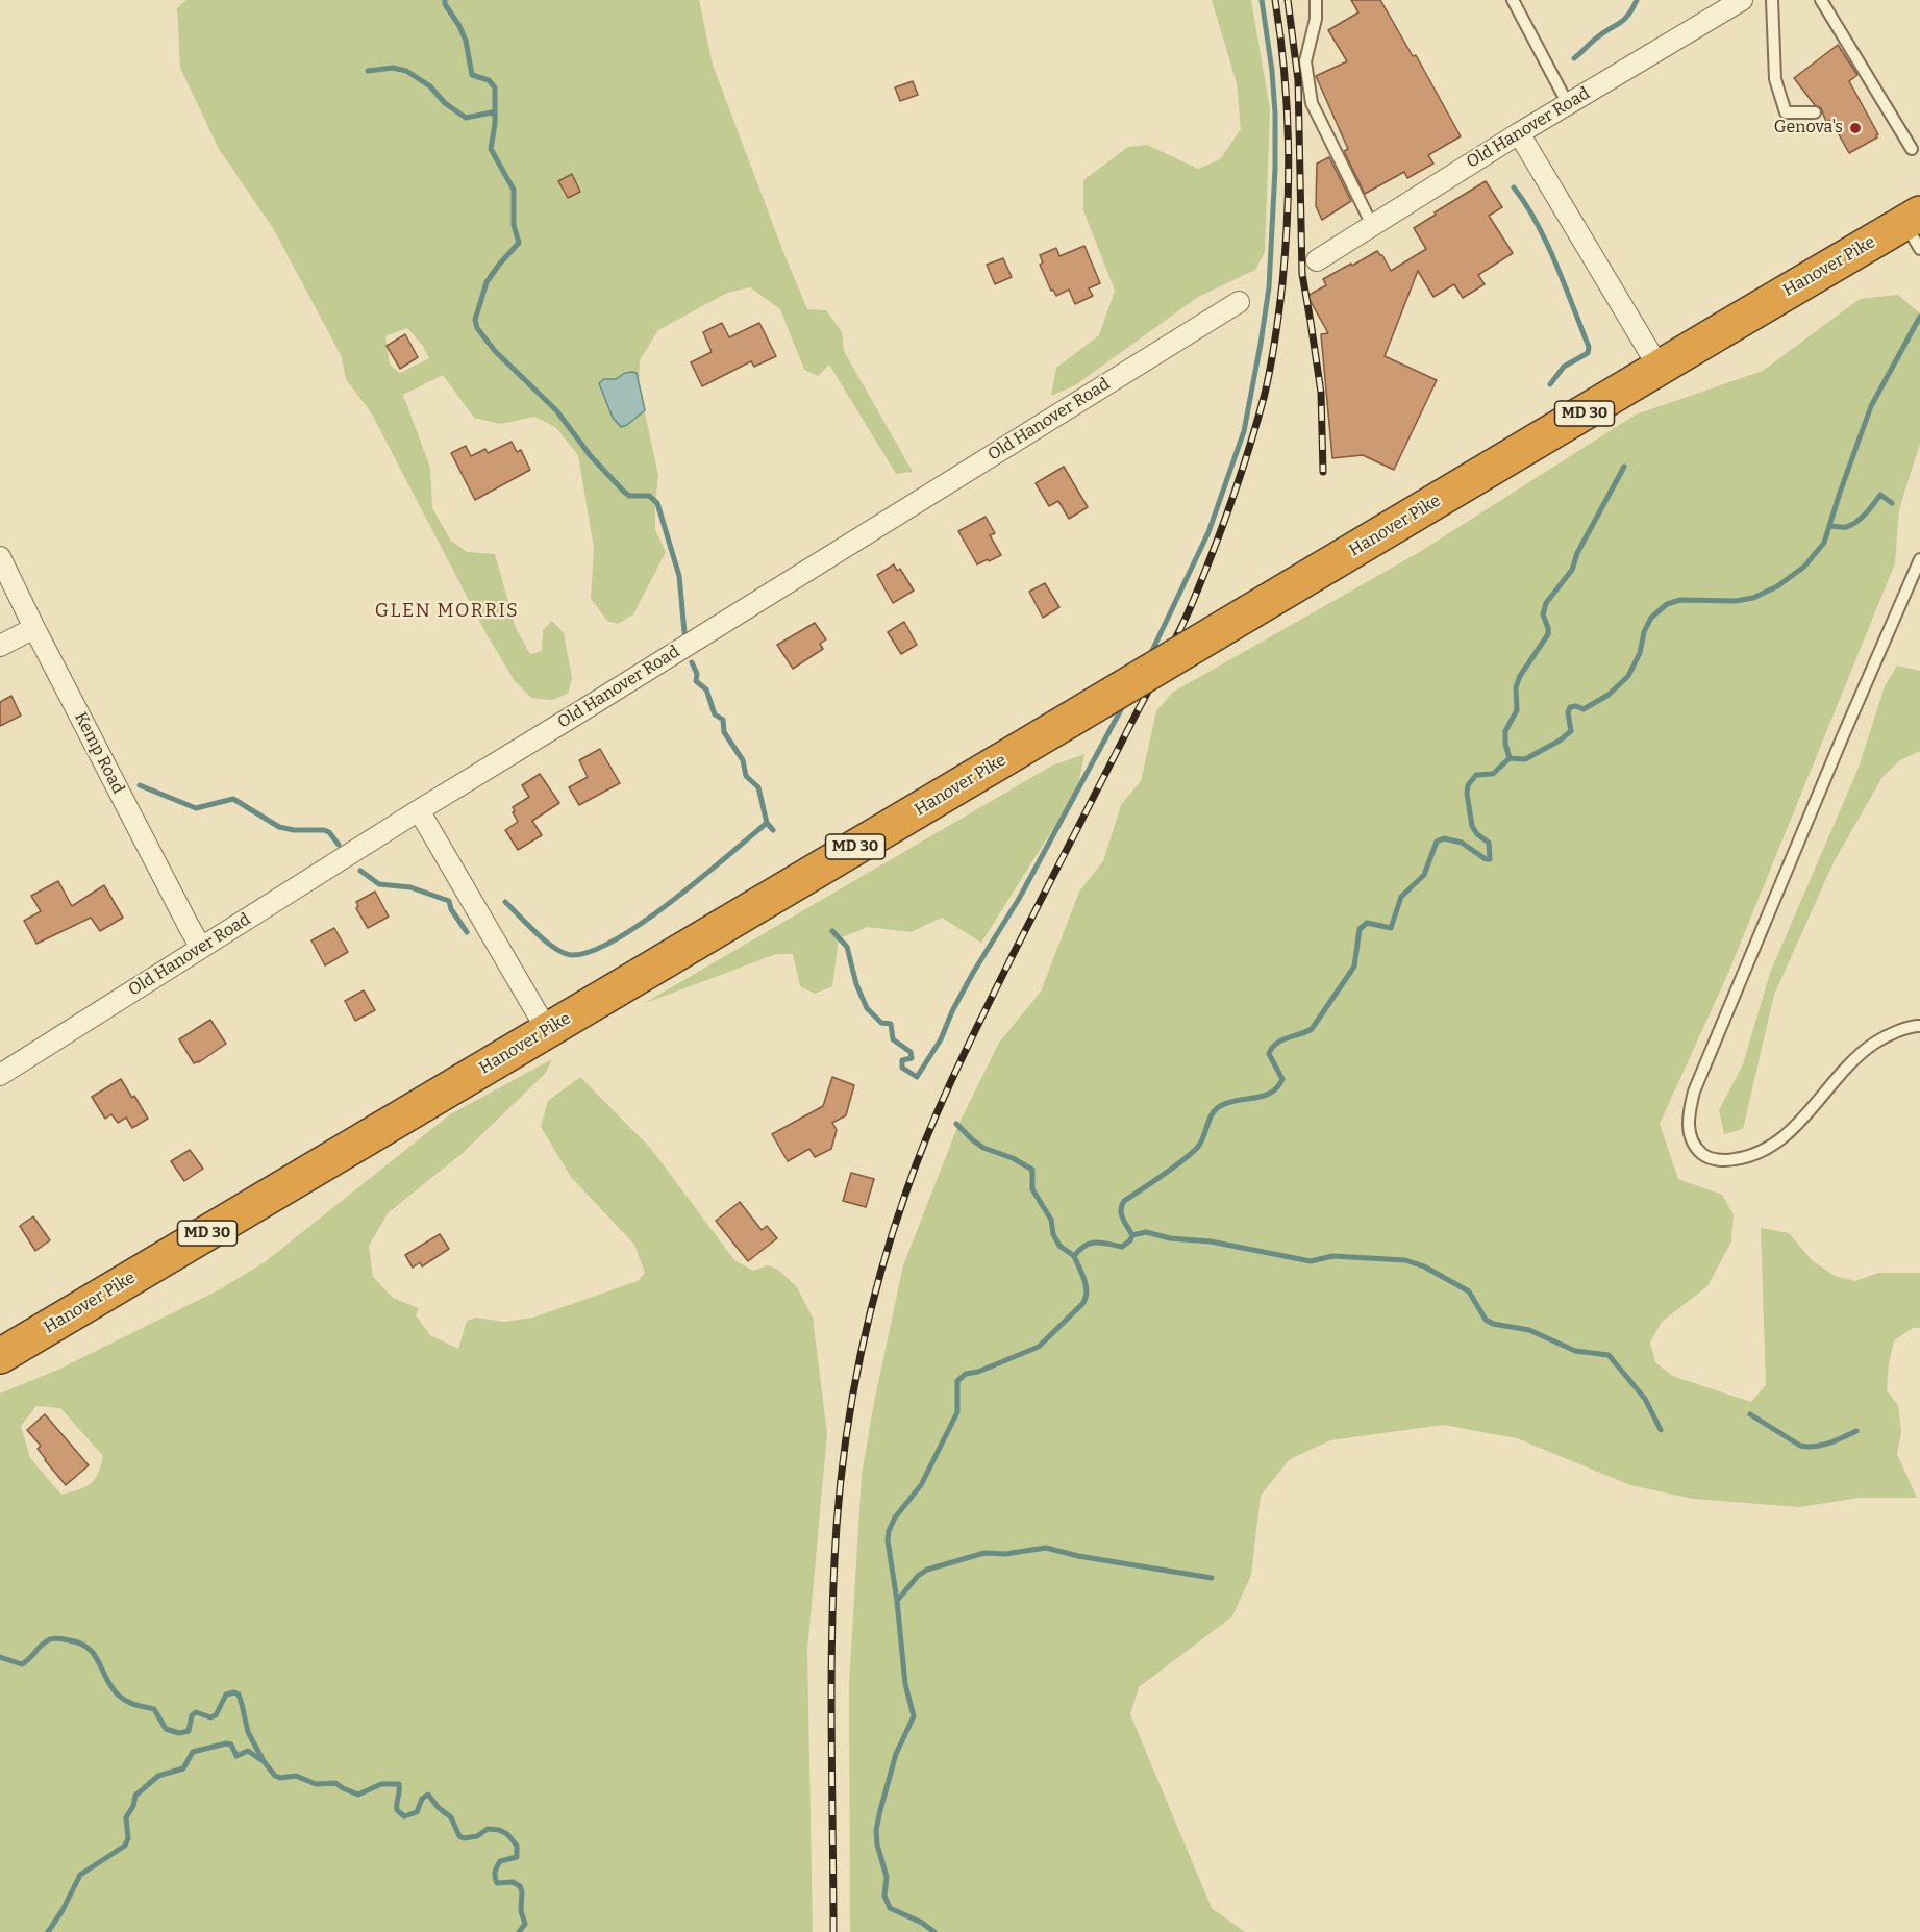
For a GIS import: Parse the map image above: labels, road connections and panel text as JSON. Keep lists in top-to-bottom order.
{
  "streets": {
    "highway": ["Hanover Pike", "MD 30"],
    "street": ["Old Hanover Road", "Kemp Road"]
  },
  "crossings": [
    ["Old Hanover Road", "Kemp Road"]
  ],
  "districts": ["GLEN MORRIS"],
  "places": ["Genova's"]
}
